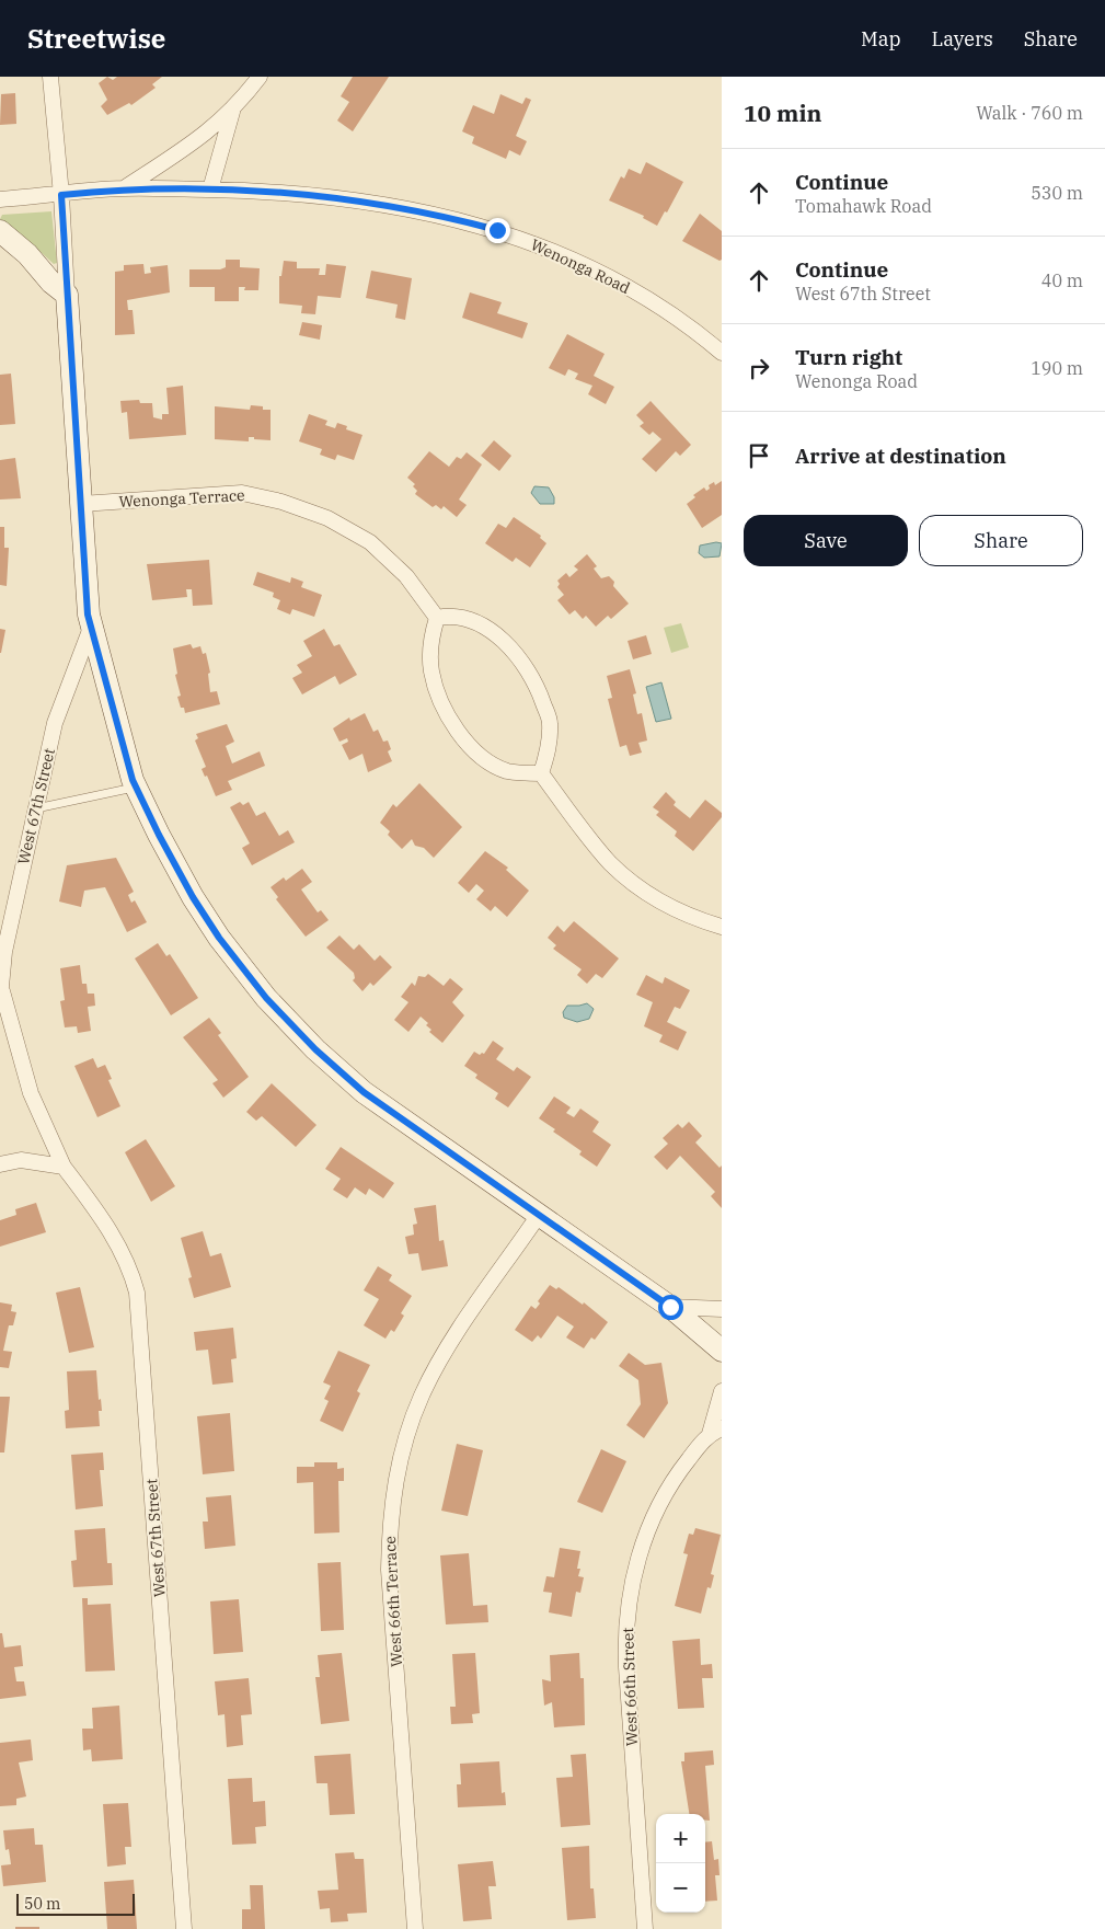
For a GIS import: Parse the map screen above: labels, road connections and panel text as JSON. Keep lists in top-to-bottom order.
{
  "streets": {
    "street": [
      "Wenonga Road",
      "Wenonga Terrace",
      "West 67th Street",
      "West 66th Terrace",
      "West 66th Street"
    ]
  },
  "scale_bar": "50 m",
  "page": {
    "header": "Streetwise",
    "nav": ["Map", "Layers", "Share"],
    "heading": ["10 min", "Walk · 760 m"],
    "list": [
      ["Continue", "Tomahawk Road", "530 m"],
      ["Continue", "West 67th Street", "40 m"],
      ["Turn right", "Wenonga Road", "190 m"],
      "Arrive at destination"
    ],
    "buttons": ["Save", "Share"],
    "map_buttons": ["+", "−"],
    "scale": "50 m"
  }
}
